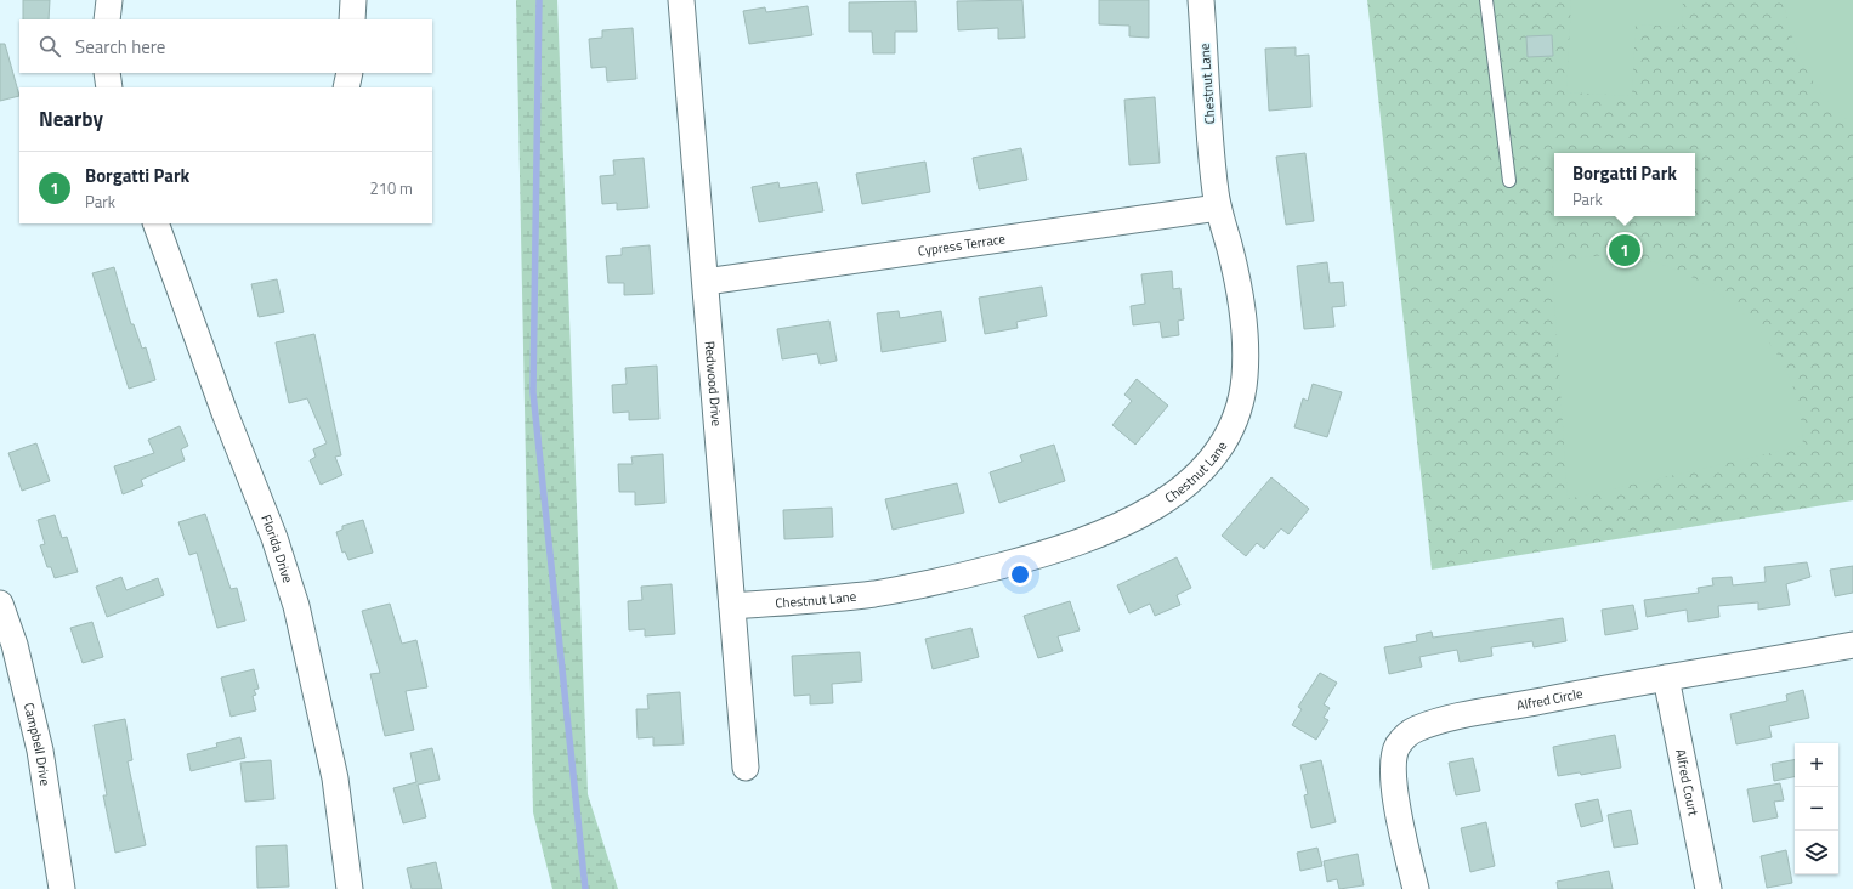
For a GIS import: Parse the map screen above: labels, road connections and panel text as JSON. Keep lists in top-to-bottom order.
{
  "streets": {
    "street": [
      "Chestnut Lane",
      "Cypress Terrace",
      "Redwood Drive",
      "Florida Drive",
      "Alfred Circle",
      "Campbell Drive",
      "Alfred Court"
    ]
  },
  "crossings": [
    ["Chestnut Lane", "Cypress Terrace"],
    ["Chestnut Lane", "Redwood Drive"],
    ["Cypress Terrace", "Redwood Drive"],
    ["Alfred Circle", "Alfred Court"]
  ],
  "page": {
    "search": "Search here",
    "heading": "Nearby",
    "list": [
      {
        "mark": "1",
        "name": "Borgatti Park",
        "note": "Park",
        "value": "210 m"
      }
    ],
    "popup": ["Borgatti Park", "Park"],
    "pins": "1",
    "map_buttons": ["+", "−"]
  }
}
